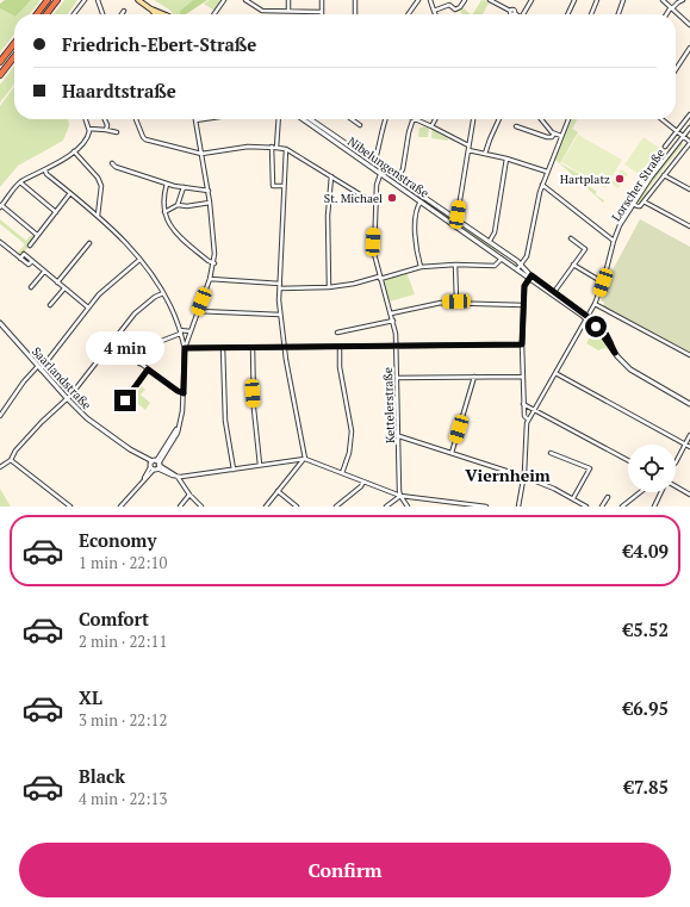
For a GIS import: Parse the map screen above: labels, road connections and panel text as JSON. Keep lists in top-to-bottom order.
{
  "streets": {
    "street": [
      "Nibelungenstraße",
      "Lorscher Straße",
      "Saarlandstraße",
      "Kettelerstraße"
    ]
  },
  "crossings": [
    ["Nibelungenstraße", "Lorscher Straße"],
    ["Nibelungenstraße", "Kettelerstraße"]
  ],
  "districts": ["Viernheim"],
  "places": ["Hartplatz", "St. Michael"],
  "page": {
    "banner": ["Friedrich-Ebert-Straße", "Haardtstraße"],
    "bubble": "4 min",
    "list": [
      {
        "name": "Economy",
        "note": "1 min · 22:10",
        "value": "€4.09"
      },
      {
        "name": "Comfort",
        "note": "2 min · 22:11",
        "value": "€5.52"
      },
      {
        "name": "XL",
        "note": "3 min · 22:12",
        "value": "€6.95"
      },
      {
        "name": "Black",
        "note": "4 min · 22:13",
        "value": "€7.85"
      }
    ],
    "buttons": "Confirm"
  }
}
